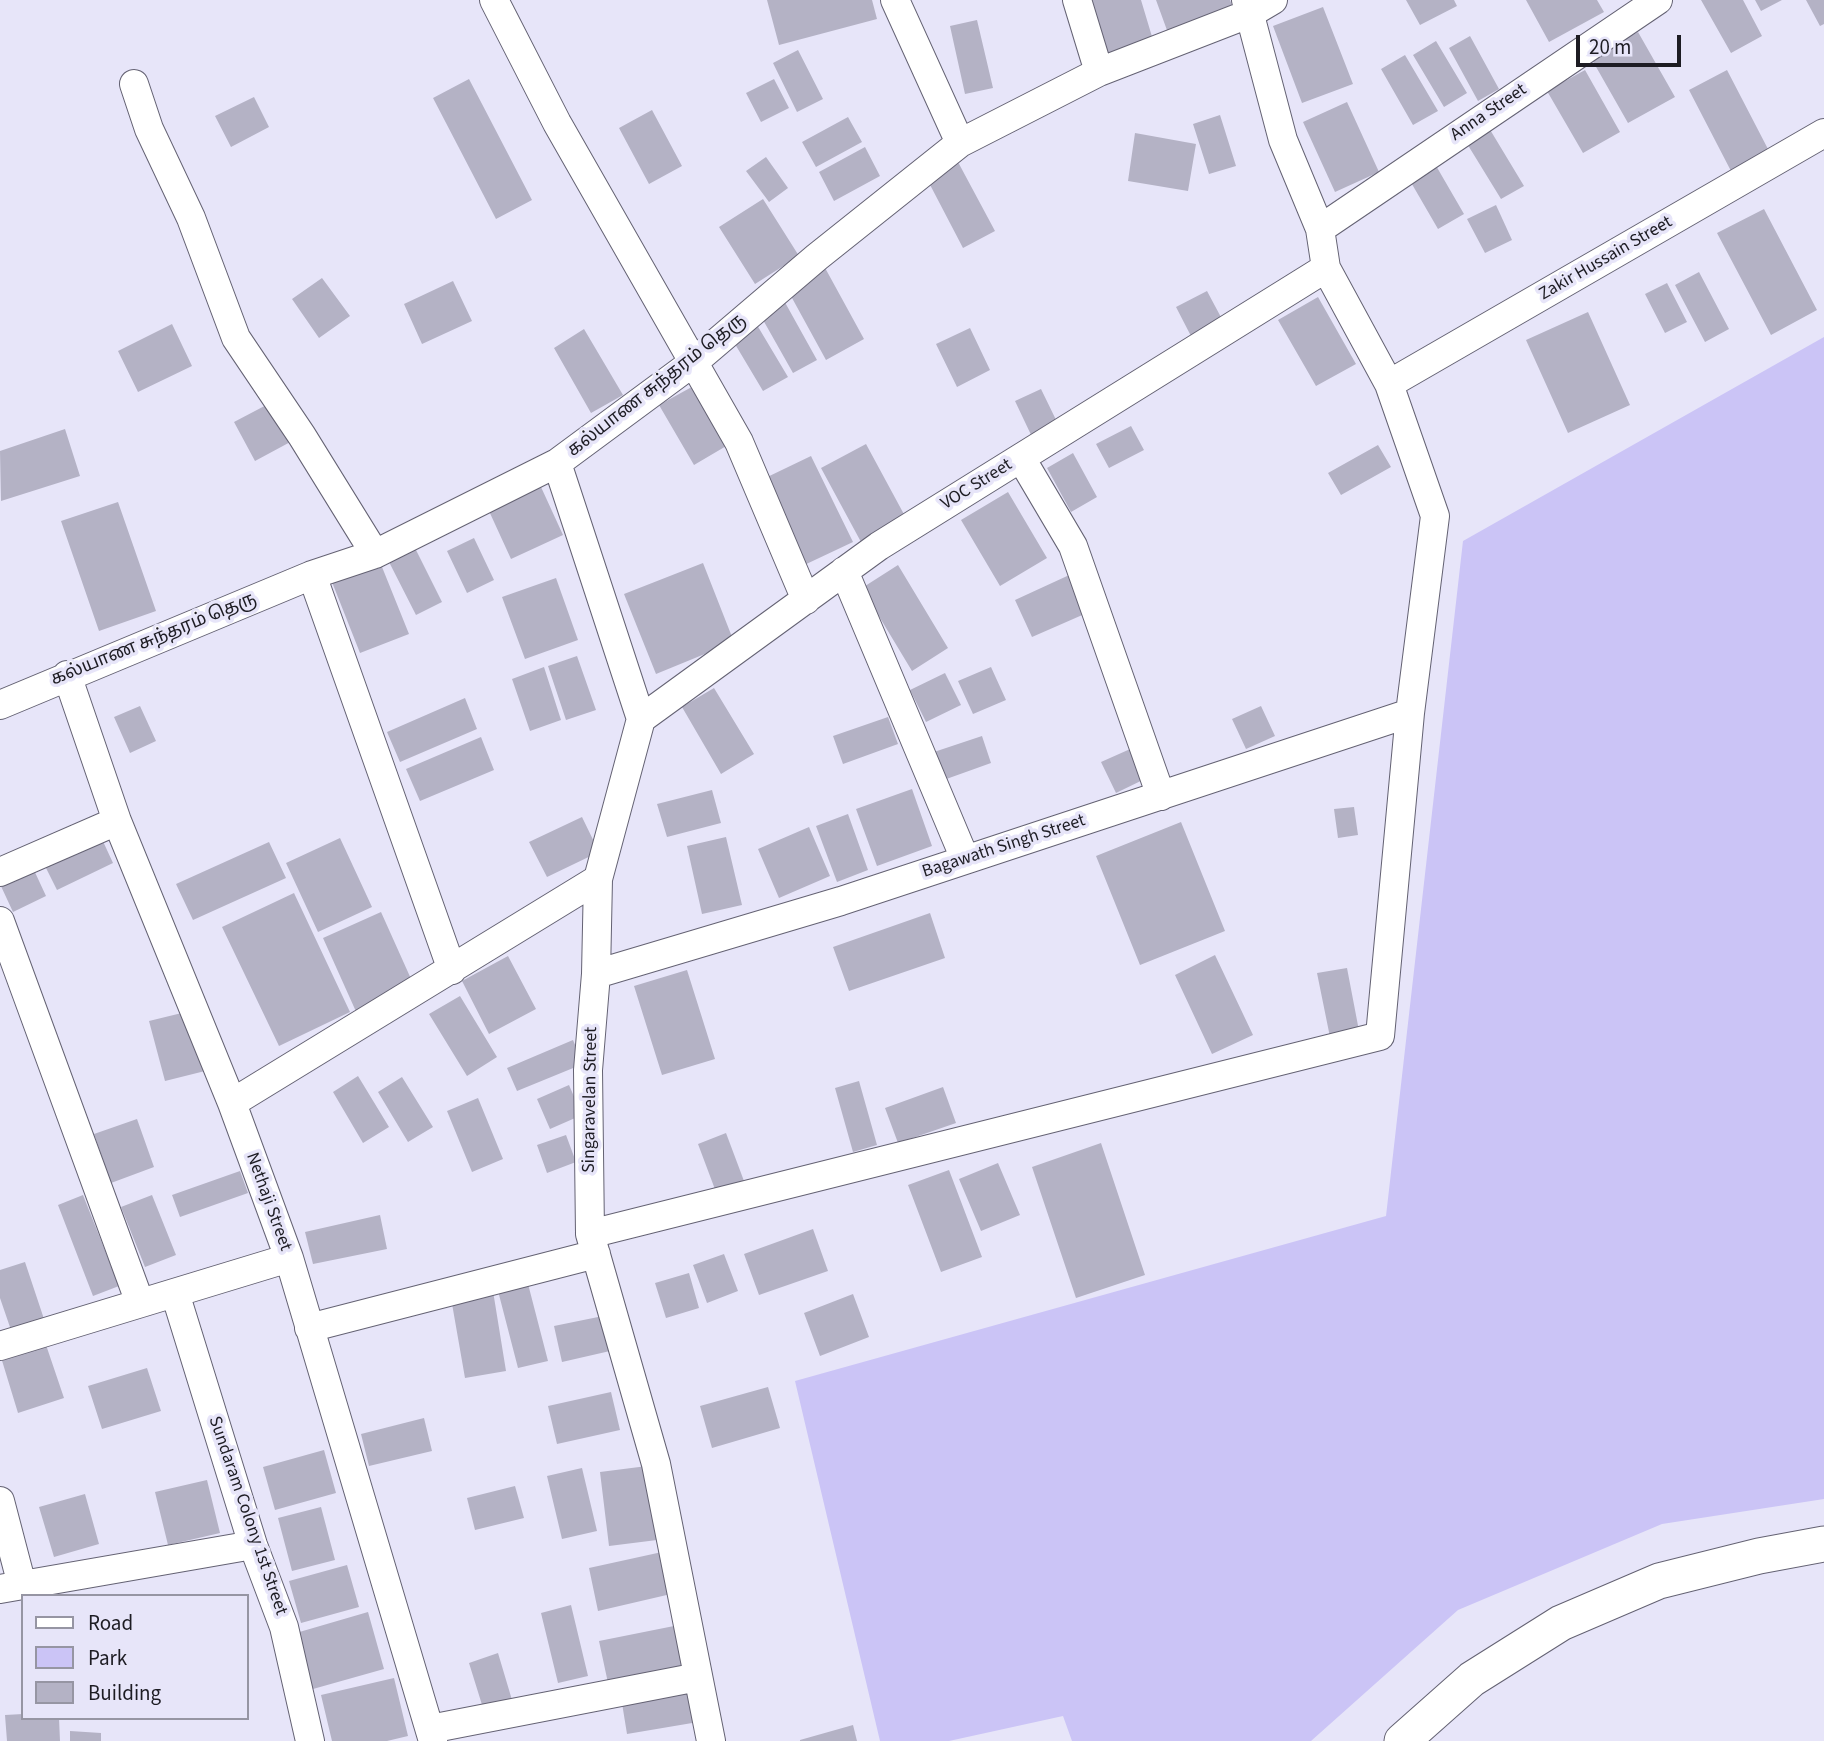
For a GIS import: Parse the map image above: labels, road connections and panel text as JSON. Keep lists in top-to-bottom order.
{
  "streets": {
    "street": [
      "Anna Street",
      "Zakir Hussain Street",
      "கல்யாண சுந்தரம் தெரு",
      "VOC Street",
      "Bagawath Singh Street",
      "Singaravelan Street",
      "Nethaji Street",
      "Sundaram Colony 1st Street"
    ]
  },
  "crossings": [
    ["கல்யாண சுந்தரம் தெரு", "Nethaji Street"],
    ["VOC Street", "Singaravelan Street"],
    ["Bagawath Singh Street", "Singaravelan Street"]
  ],
  "legend": ["Road", "Park", "Building"],
  "scale_bar": "20 m"
}
